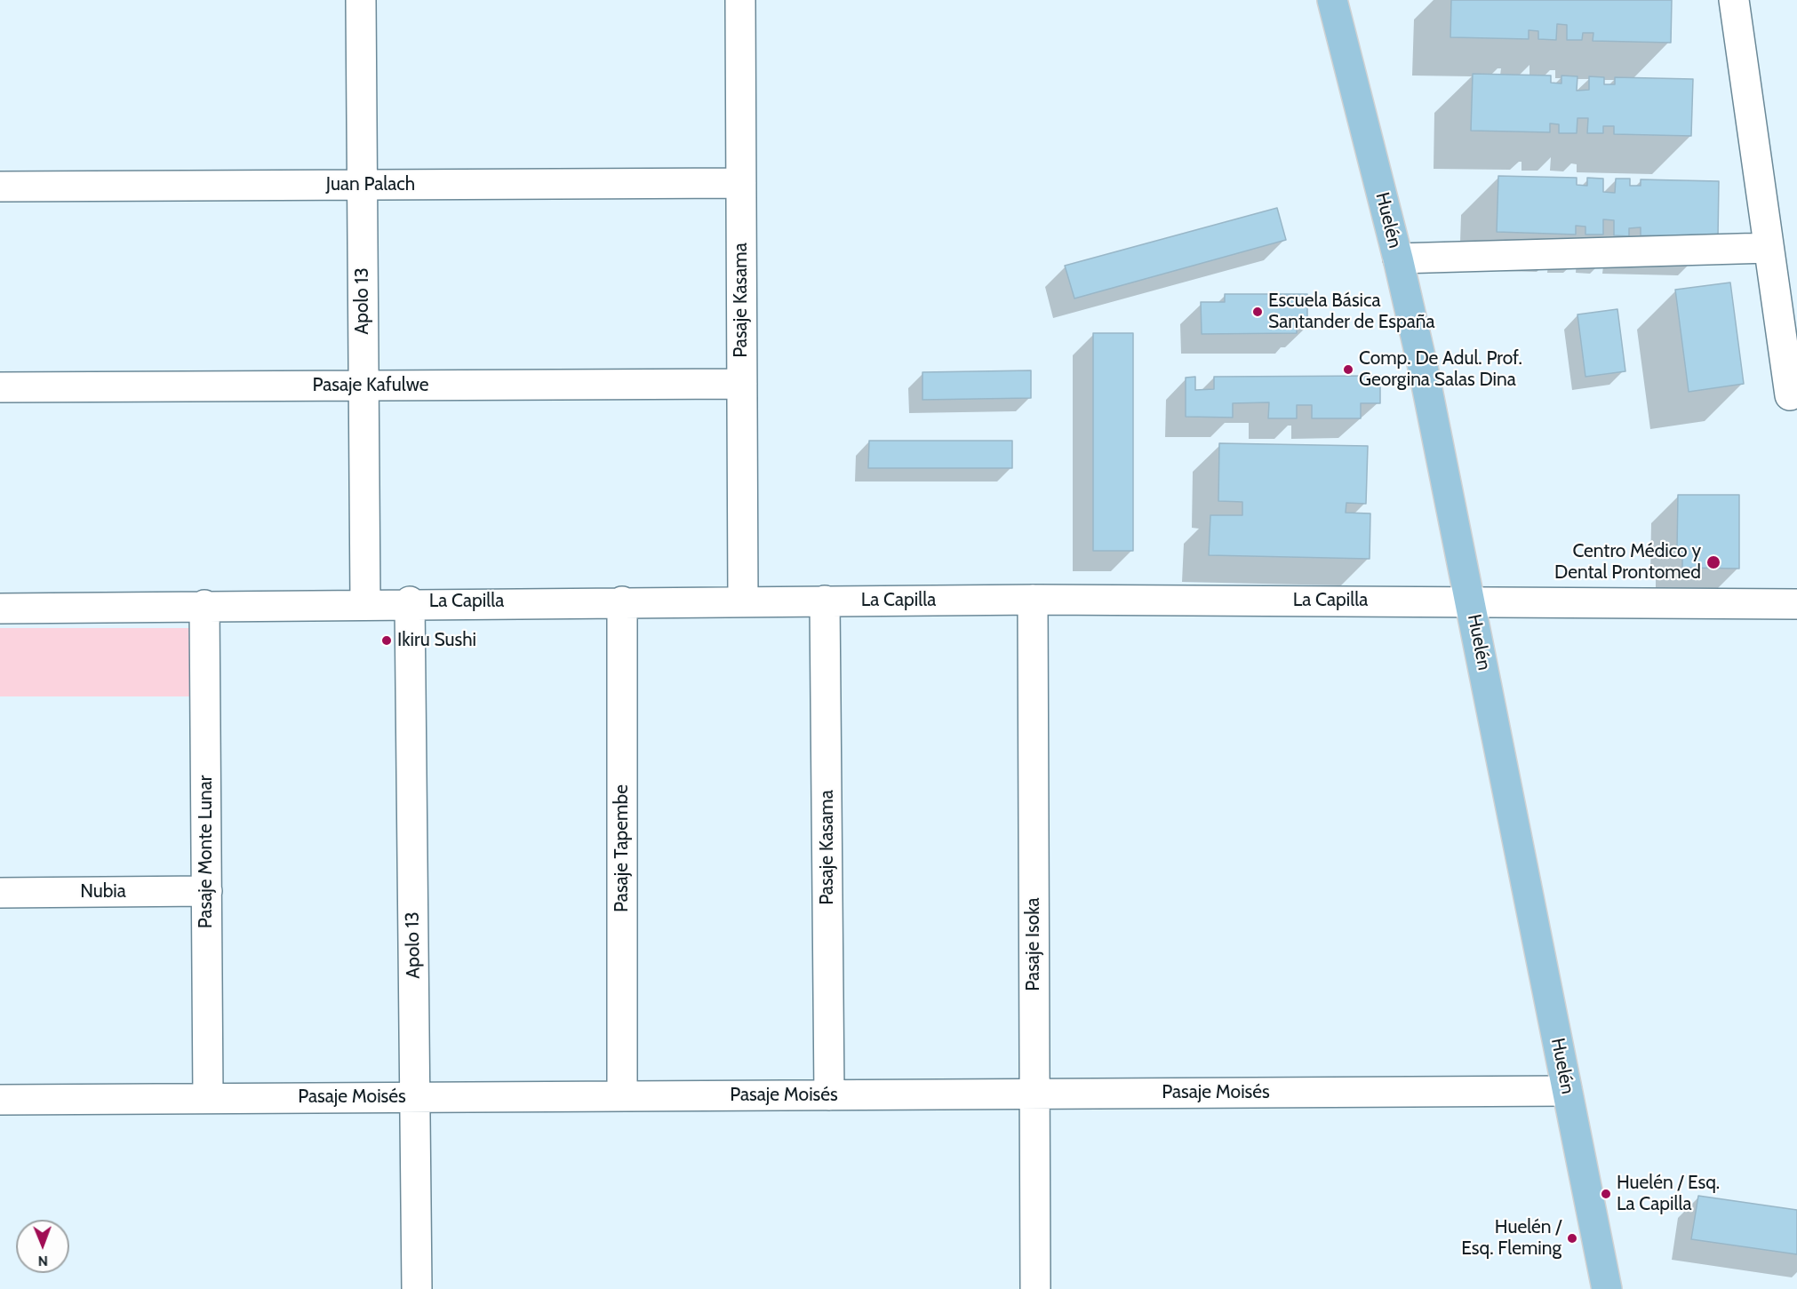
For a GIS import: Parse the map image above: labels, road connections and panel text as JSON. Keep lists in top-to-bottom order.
{
  "streets": {
    "main road": ["Huelén"],
    "street": [
      "Juan Palach",
      "Pasaje Kasama",
      "Apolo 13",
      "Pasaje Kafulwe",
      "La Capilla",
      "Pasaje Tapembe",
      "Pasaje Monte Lunar",
      "Nubia",
      "Pasaje Isoka",
      "Pasaje Moisés"
    ]
  },
  "crossings": [
    ["Juan Palach", "Pasaje Kasama"],
    ["Juan Palach", "Apolo 13"],
    ["Huelén", "La Capilla"],
    ["Huelén", "Pasaje Moisés"],
    ["Pasaje Kasama", "Pasaje Kafulwe"],
    ["Pasaje Kasama", "La Capilla"],
    ["Pasaje Kasama", "Pasaje Moisés"],
    ["Apolo 13", "Pasaje Kafulwe"],
    ["Apolo 13", "La Capilla"],
    ["Apolo 13", "Pasaje Moisés"],
    ["La Capilla", "Pasaje Tapembe"],
    ["La Capilla", "Pasaje Monte Lunar"],
    ["La Capilla", "Pasaje Isoka"],
    ["Pasaje Tapembe", "Pasaje Moisés"],
    ["Pasaje Monte Lunar", "Nubia"],
    ["Pasaje Monte Lunar", "Pasaje Moisés"],
    ["Pasaje Isoka", "Pasaje Moisés"]
  ],
  "places": [
    "Escuela Básica Santander de España",
    "Comp. De Adul. Prof. Georgina Salas Dina",
    "Centro Médico y Dental Prontomed",
    "Ikiru Sushi",
    "Huelén / Esq. La Capilla",
    "Huelén / Esq. Fleming"
  ],
  "north": "bottom"
}
